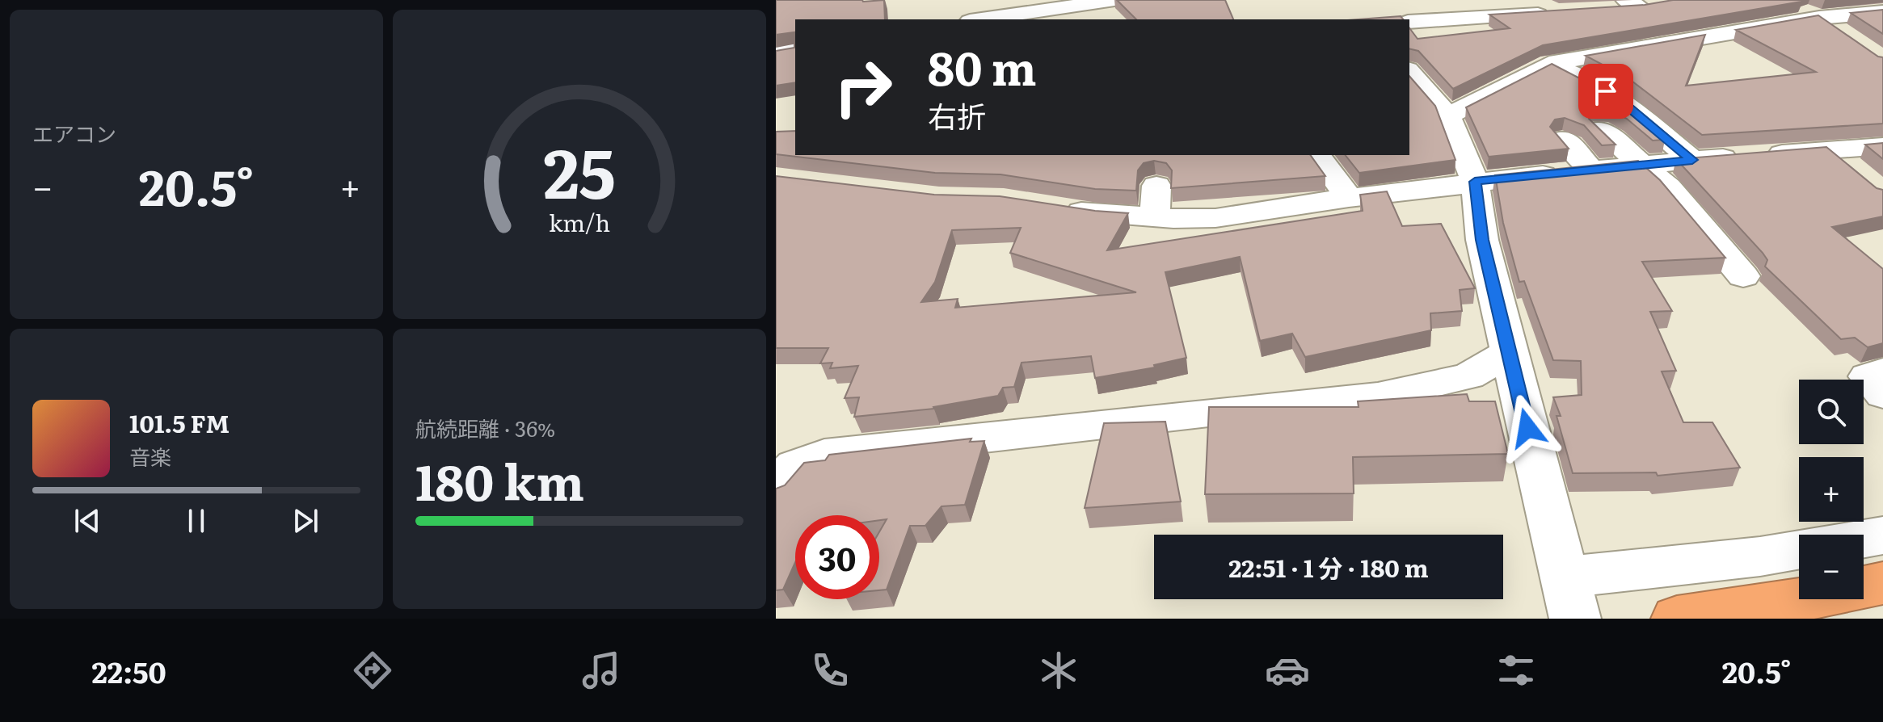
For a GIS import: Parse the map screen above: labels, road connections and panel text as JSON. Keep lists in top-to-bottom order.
{
  "page": {
    "tile": [
      "エアコン",
      ["航続距離 · 36%", "180 km"]
    ],
    "turn": ["80 m", "右折"],
    "heat": ["−", "20.5°", "+"],
    "map_buttons": ["+", "−"],
    "song": ["101.5 FM", "音楽"],
    "limit": "30",
    "trip": "22:51 · 1 分 · 180 m",
    "tabs": ["22:50", "20.5°"],
    "gauge": ["25", "km/h"]
  }
}
